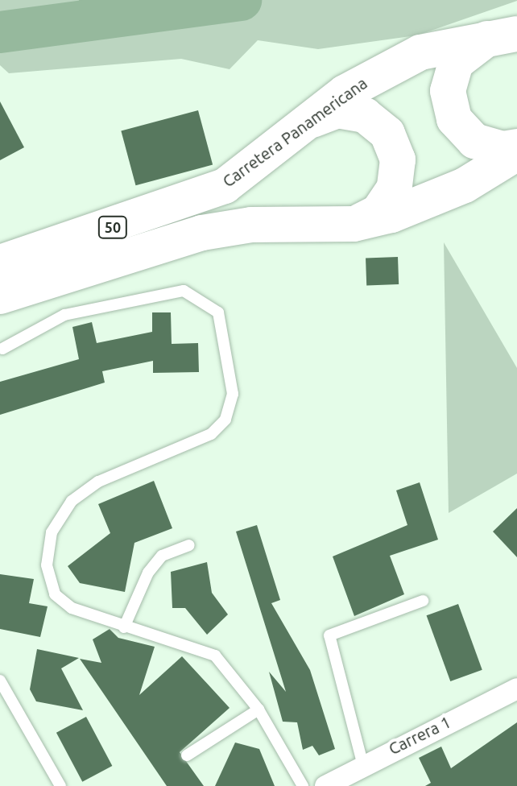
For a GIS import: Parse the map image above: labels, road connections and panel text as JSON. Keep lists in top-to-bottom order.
{
  "streets": {
    "highway": ["Carretera Panamericana", "50"],
    "street": ["Carrera 1"]
  }
}
